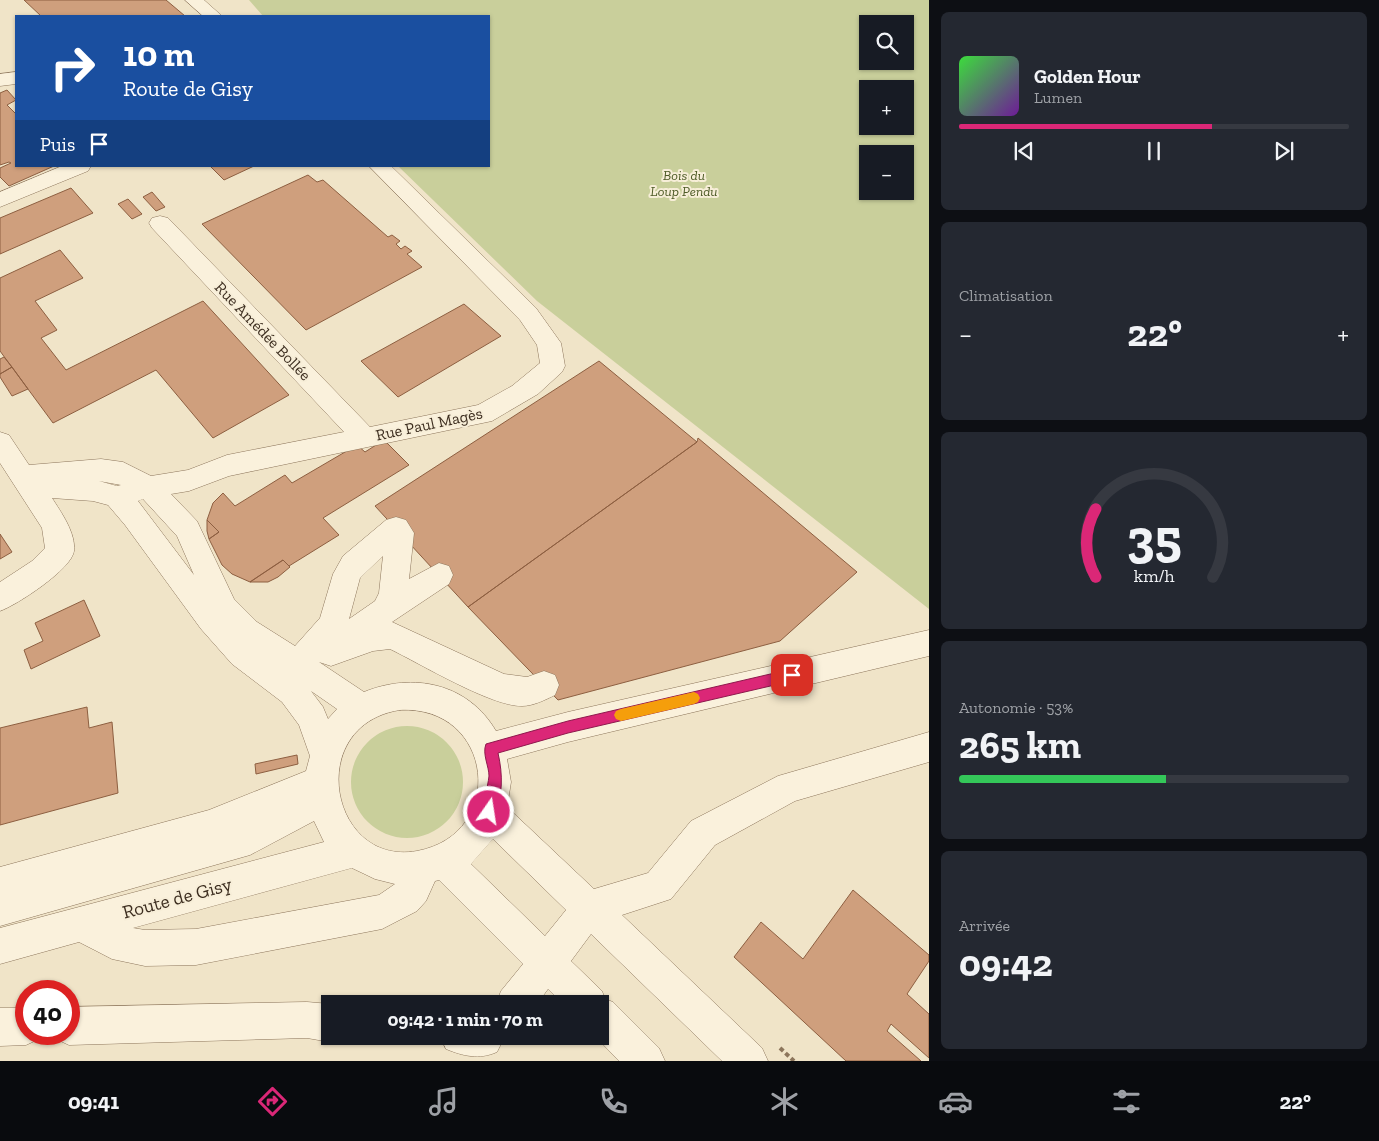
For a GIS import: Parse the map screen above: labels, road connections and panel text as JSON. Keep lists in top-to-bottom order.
{
  "streets": {
    "street": ["Rue Amédée Bollée", "Rue Paul Magès", "Route de Gisy"]
  },
  "crossings": [
    ["Rue Amédée Bollée", "Rue Paul Magès"]
  ],
  "parks": ["Bois du Loup Pendu"],
  "page": {
    "map_buttons": ["+", "−"],
    "turn": ["10 m", "Route de Gisy"],
    "song": ["Golden Hour", "Lumen"],
    "then": "Puis",
    "tile": [
      "Climatisation",
      ["Autonomie · 53%", "265 km"],
      ["Arrivée", "09:42"]
    ],
    "heat": ["−", "22°", "+"],
    "limit": "40",
    "trip": "09:42 · 1 min · 70 m",
    "tabs": ["09:41", "22°"],
    "gauge": ["35", "km/h"]
  }
}
